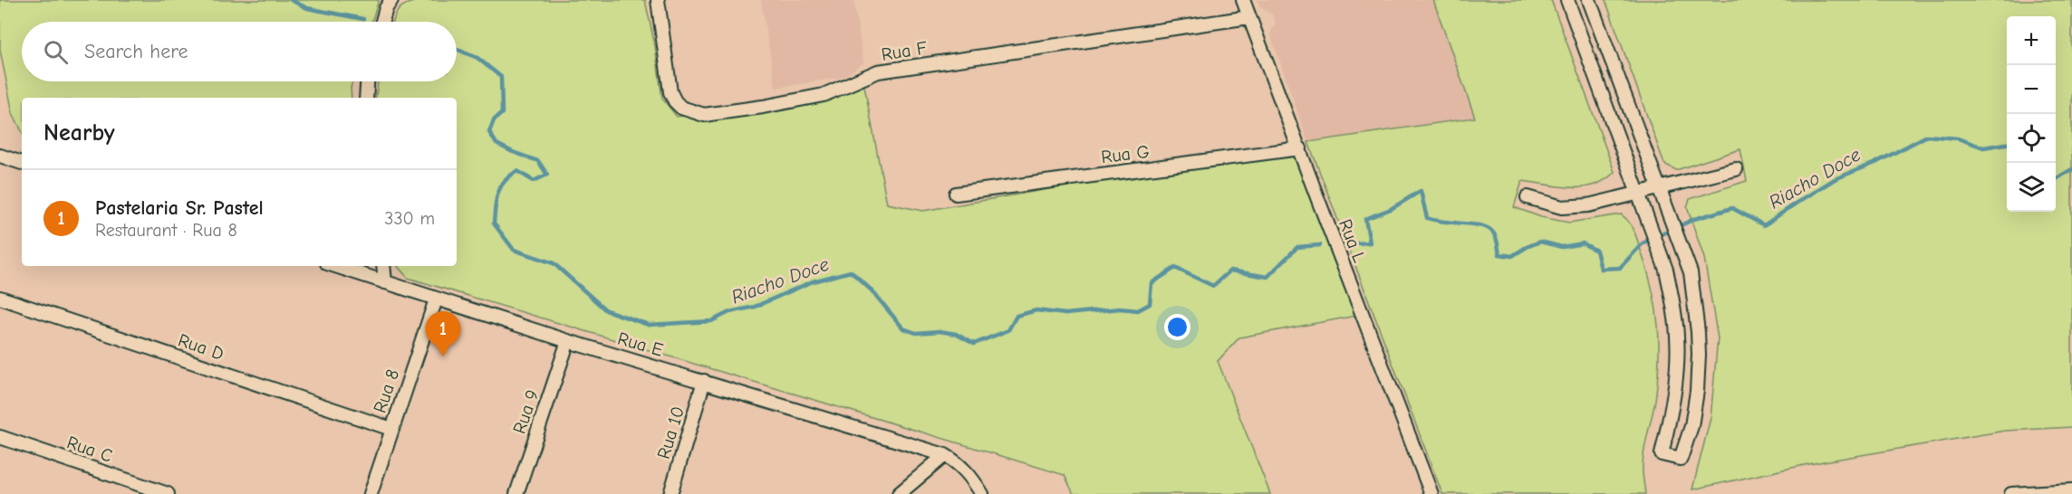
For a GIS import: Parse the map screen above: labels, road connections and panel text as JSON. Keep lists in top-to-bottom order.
{
  "streets": {
    "street": [
      "Rua F",
      "Rua G",
      "Rua L",
      "Rua E",
      "Rua D",
      "Rua 8",
      "Rua 9",
      "Rua 10",
      "Rua C"
    ]
  },
  "crossings": [
    ["Rua F", "Rua L"],
    ["Rua G", "Rua L"],
    ["Rua E", "Rua 8"],
    ["Rua E", "Rua 9"],
    ["Rua E", "Rua 10"],
    ["Rua D", "Rua 8"]
  ],
  "water": ["Riacho Doce"],
  "page": {
    "map_buttons": ["+", "−"],
    "search": "Search here",
    "heading": "Nearby",
    "list": [
      {
        "mark": "1",
        "name": "Pastelaria Sr. Pastel",
        "note": "Restaurant · Rua 8",
        "value": "330 m"
      }
    ],
    "pins": "1"
  }
}
